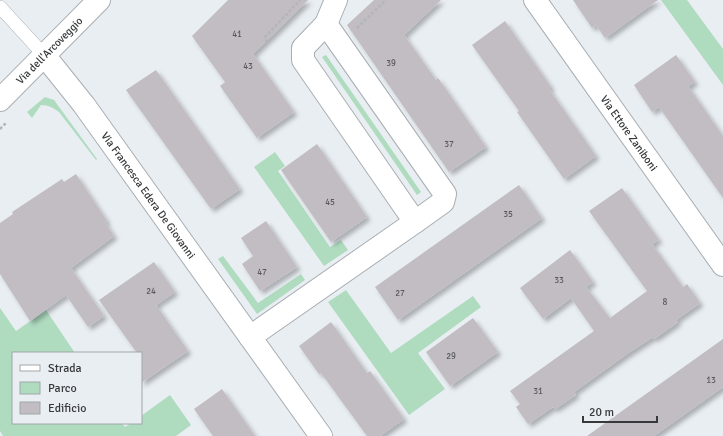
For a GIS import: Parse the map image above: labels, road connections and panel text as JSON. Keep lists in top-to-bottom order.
{
  "streets": {
    "street": ["Via dell'Arcoveggio", "Via Ettore Zaniboni", "Via Francesca Edera De Giovanni"]
  },
  "crossings": [
    ["Via dell'Arcoveggio", "Via Francesca Edera De Giovanni"]
  ],
  "house_numbers": [
    "41",
    "39",
    "43",
    "37",
    "45",
    "35",
    "47",
    "33",
    "24",
    "27",
    "8",
    "29",
    "13",
    "31"
  ],
  "legend": ["Strada", "Parco", "Edificio"],
  "scale_bar": "20 m"
}
